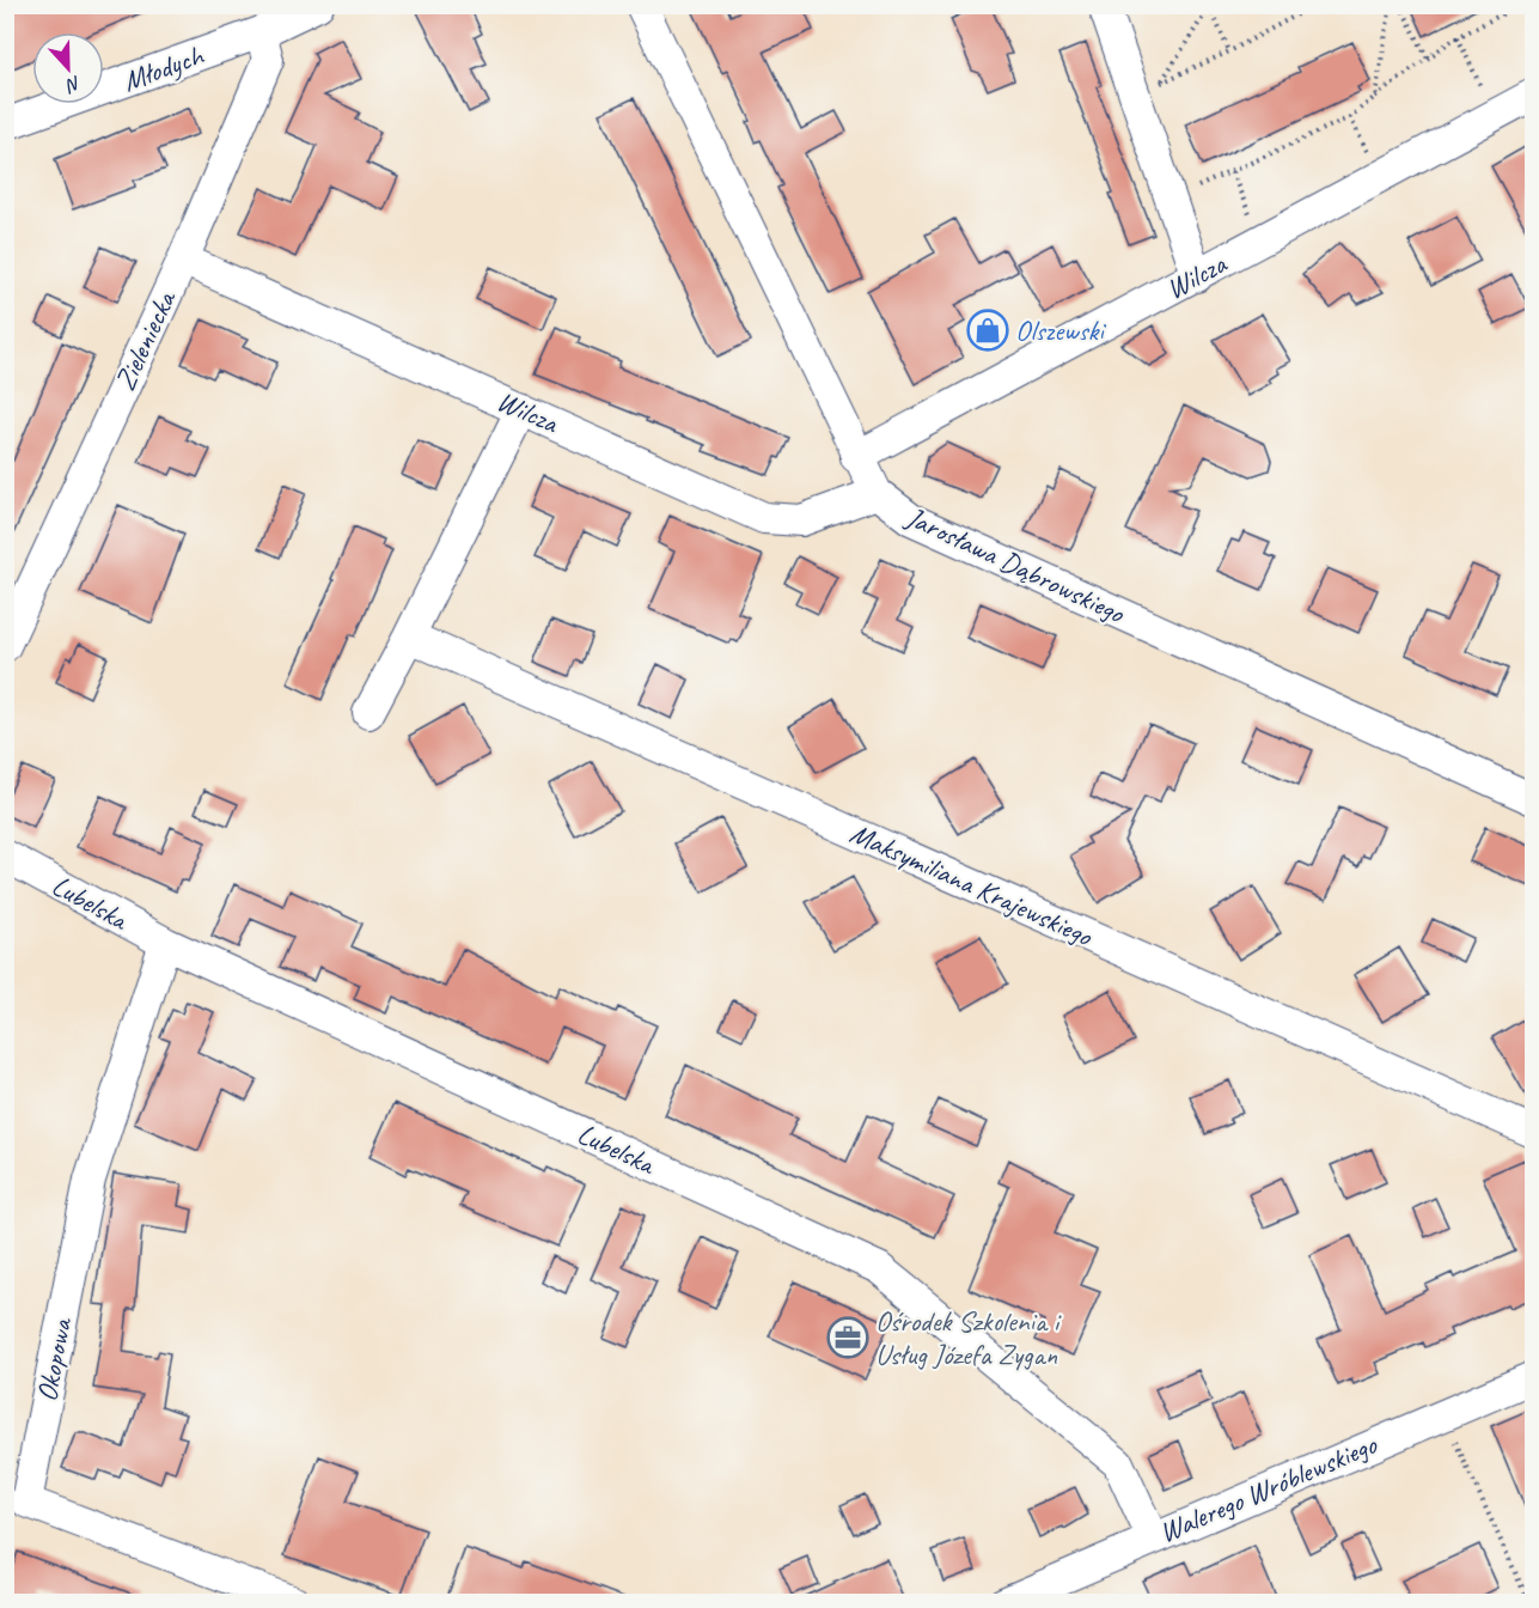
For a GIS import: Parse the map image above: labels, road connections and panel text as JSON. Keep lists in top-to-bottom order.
{
  "streets": {
    "street": [
      "Młodych",
      "Wilcza",
      "Zieleniecka",
      "Jarosława Dąbrowskiego",
      "Maksymiliana Krajewskiego",
      "Lubelska",
      "Okopowa",
      "Walerego Wróblewskiego"
    ]
  },
  "crossings": [
    ["Młodych", "Zieleniecka"],
    ["Wilcza", "Zieleniecka"],
    ["Wilcza", "Jarosława Dąbrowskiego"],
    ["Lubelska", "Okopowa"],
    ["Lubelska", "Walerego Wróblewskiego"]
  ],
  "places": {
    "shop": ["Olszewski"],
    "office": ["Ośrodek Szkolenia i Usług Józefa Zygan"]
  },
  "north": "bottom"
}
